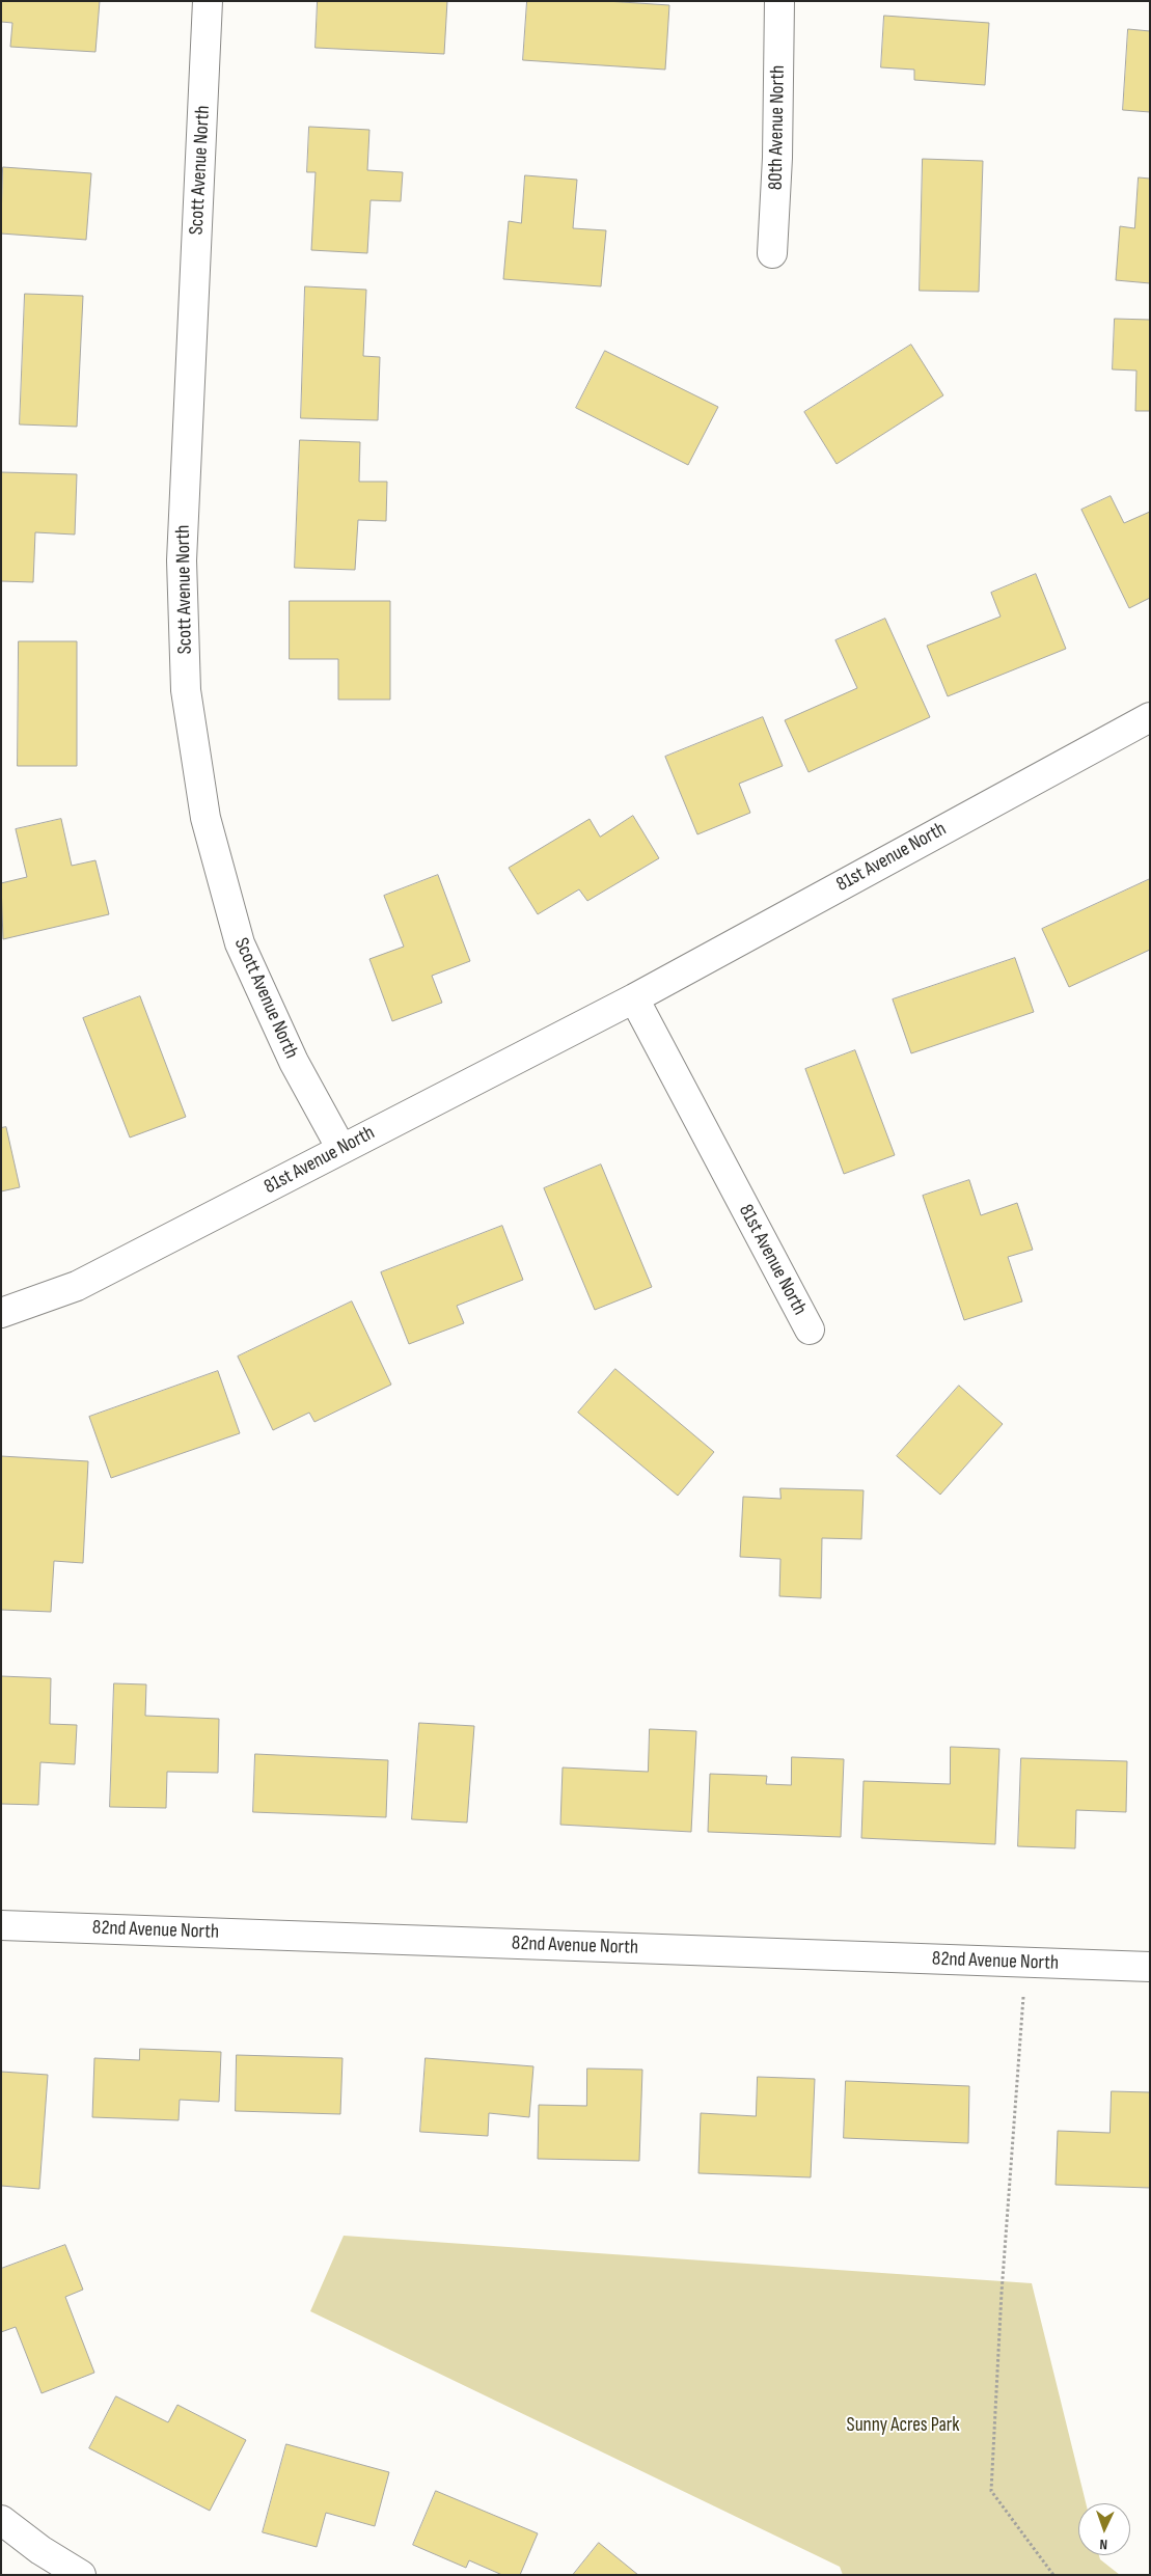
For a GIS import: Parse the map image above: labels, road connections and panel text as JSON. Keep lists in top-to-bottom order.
{
  "streets": {
    "street": [
      "80th Avenue North",
      "Scott Avenue North",
      "81st Avenue North",
      "82nd Avenue North"
    ]
  },
  "crossings": [
    ["Scott Avenue North", "81st Avenue North"]
  ],
  "parks": ["Sunny Acres Park"],
  "north": "bottom"
}
